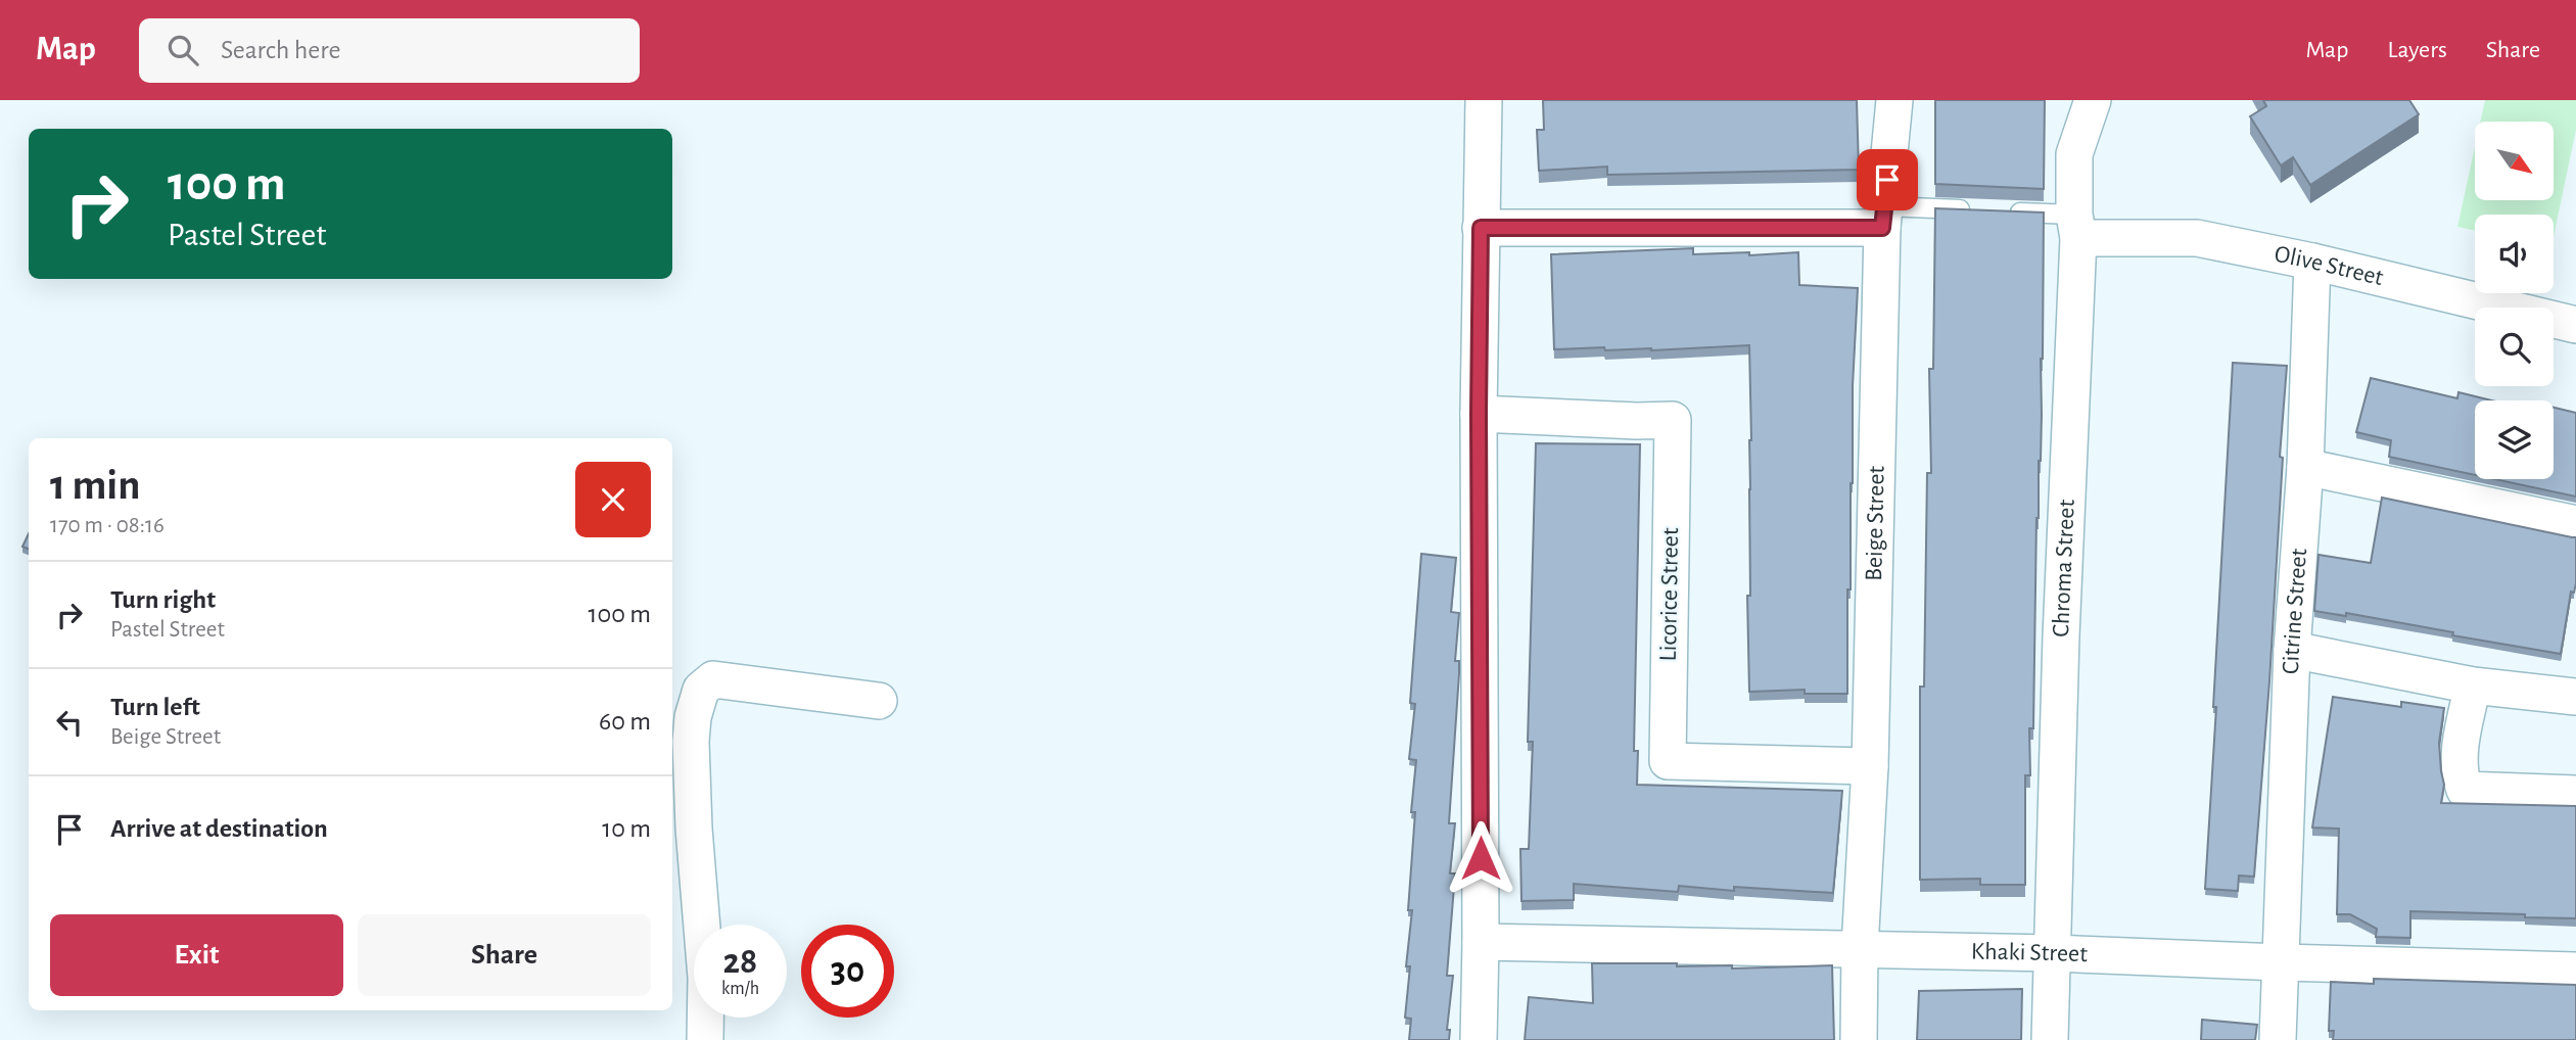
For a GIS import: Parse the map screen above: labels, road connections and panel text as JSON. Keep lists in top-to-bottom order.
{
  "streets": {
    "street": [
      "Olive Street",
      "Beige Street",
      "Chroma Street",
      "Licorice Street",
      "Citrine Street",
      "Khaki Street"
    ]
  },
  "crossings": [
    ["Olive Street", "Chroma Street"],
    ["Olive Street", "Citrine Street"],
    ["Beige Street", "Licorice Street"],
    ["Beige Street", "Khaki Street"],
    ["Chroma Street", "Khaki Street"],
    ["Citrine Street", "Khaki Street"]
  ],
  "north": "bottom right",
  "page": {
    "header": "Map",
    "search": "Search here",
    "nav": ["Map", "Layers", "Share"],
    "turn": ["100 m", "Pastel Street"],
    "heading": ["1 min", "170 m · 08:16"],
    "list": [
      {
        "name": "Turn right",
        "note": "Pastel Street",
        "value": "100 m"
      },
      {
        "name": "Turn left",
        "note": "Beige Street",
        "value": "60 m"
      },
      {
        "name": "Arrive at destination",
        "value": "10 m"
      }
    ],
    "buttons": ["Exit", "Share"],
    "speed": "28 km/h",
    "limit": "30"
  }
}
